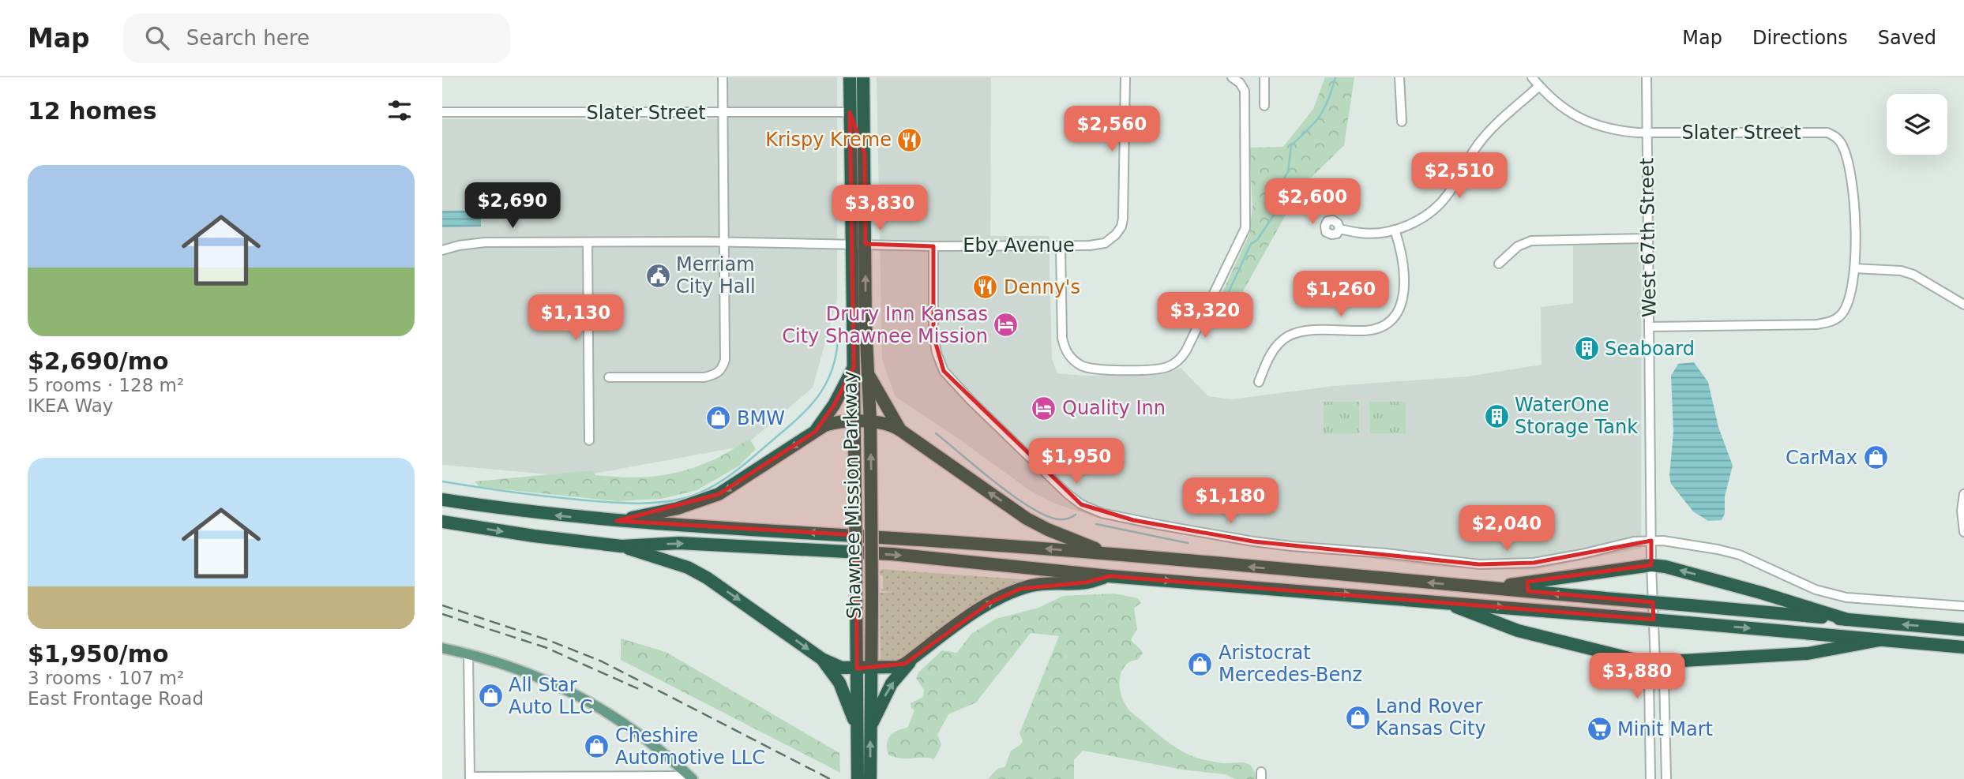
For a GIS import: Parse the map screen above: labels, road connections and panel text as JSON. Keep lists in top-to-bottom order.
{
  "streets": {
    "highway": ["Shawnee Mission Parkway"],
    "street": ["Slater Street", "West 67th Street", "Eby Avenue"]
  },
  "crossings": [
    ["Slater Street", "West 67th Street"],
    ["Slater Street", "Shawnee Mission Parkway"],
    ["Eby Avenue", "Shawnee Mission Parkway"]
  ],
  "places": {
    "restaurant": ["Krispy Kreme", "Denny's"],
    "public building": ["Merriam City Hall"],
    "hotel": ["Drury Inn Kansas City Shawnee Mission", "Quality Inn"],
    "building": ["Seaboard", "WaterOne Storage Tank"],
    "shop": [
      "BMW",
      "CarMax",
      "Aristocrat Mercedes-Benz",
      "All Star Auto LLC",
      "Land Rover Kansas City",
      "Cheshire Automotive LLC"
    ],
    "supermarket": ["Minit Mart"]
  },
  "page": {
    "header": "Map",
    "search": "Search here",
    "nav": ["Map", "Directions", "Saved"],
    "heading": "12 homes",
    "price": [
      "$2,560",
      "$2,510",
      "$2,600",
      "$2,690",
      "$3,830",
      "$1,260",
      "$3,320",
      "$1,130",
      "$1,950",
      "$1,180",
      "$2,040",
      "$3,880"
    ],
    "list": [
      {
        "name": "$2,690/mo",
        "note": "5 rooms · 128 m² · IKEA Way"
      },
      {
        "name": "$1,950/mo",
        "note": "3 rooms · 107 m² · East Frontage Road"
      }
    ]
  }
}
